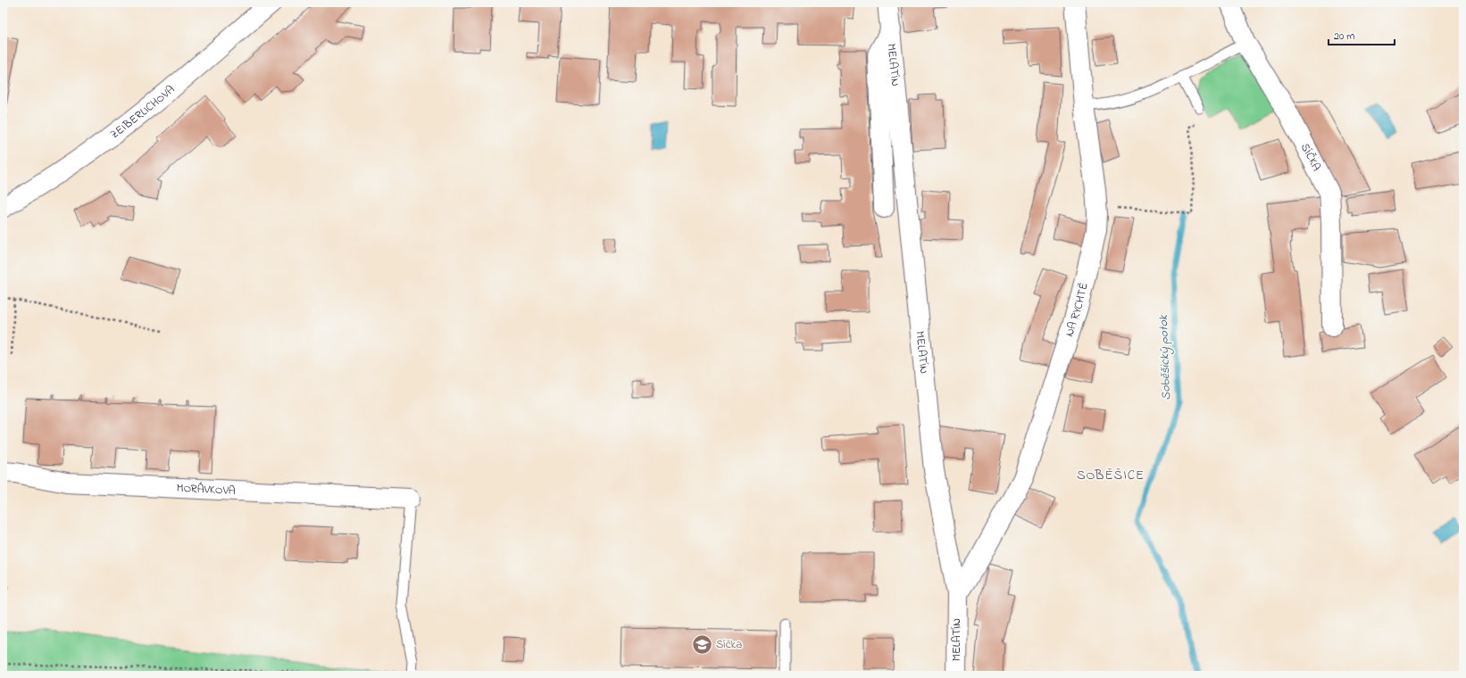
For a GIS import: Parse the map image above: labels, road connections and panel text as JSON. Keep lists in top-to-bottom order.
{
  "streets": {
    "street": [
      "MELATÍN",
      "ZEIBERLICHOVA",
      "SÍČKA",
      "NA RYCHTĚ",
      "MORÁVKOVA"
    ]
  },
  "crossings": [
    ["MELATÍN", "NA RYCHTĚ"]
  ],
  "districts": ["SOBĚŠICE"],
  "water": ["Soběšický potok"],
  "places": {
    "school or university": ["Síčka"]
  },
  "scale_bar": "20 m"
}
